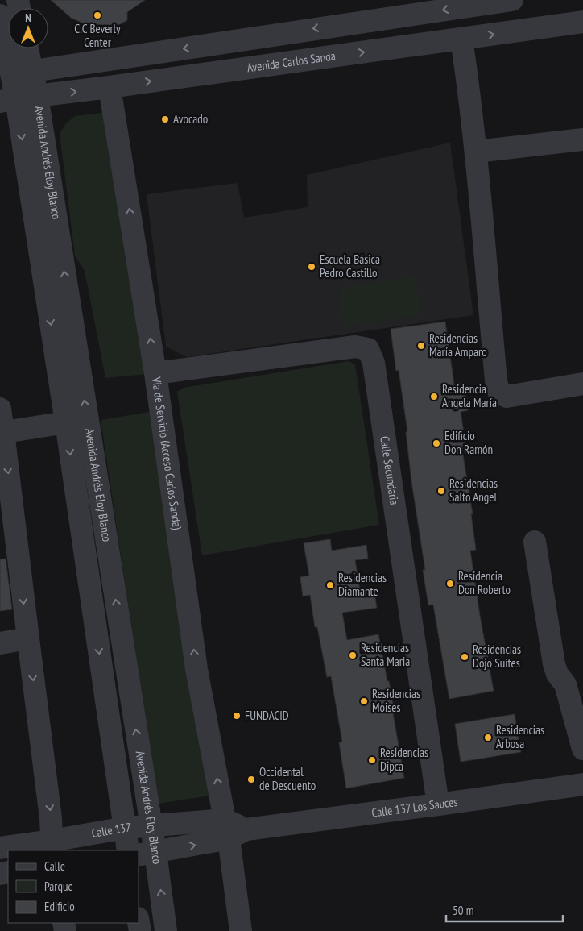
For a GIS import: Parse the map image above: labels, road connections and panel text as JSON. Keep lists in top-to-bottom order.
{
  "streets": {
    "street": [
      "Avenida Carlos Sanda",
      "Avenida Andrés Eloy Blanco",
      "Vía de Servicio (Acceso Carlos Sanda)",
      "Calle Secundaria",
      "Calle 137 Los Sauces",
      "Calle 137"
    ]
  },
  "crossings": [
    ["Avenida Carlos Sanda", "Avenida Andrés Eloy Blanco"],
    ["Avenida Carlos Sanda", "Vía de Servicio (Acceso Carlos Sanda)"],
    ["Avenida Andrés Eloy Blanco", "Calle 137"],
    ["Vía de Servicio (Acceso Carlos Sanda)", "Calle Secundaria"],
    ["Vía de Servicio (Acceso Carlos Sanda)", "Calle 137 Los Sauces"],
    ["Vía de Servicio (Acceso Carlos Sanda)", "Calle 137"],
    ["Calle Secundaria", "Calle 137 Los Sauces"],
    ["Calle 137 Los Sauces", "Calle 137"]
  ],
  "places": [
    "C.C Beverly Center",
    "Avocado",
    "Escuela Básica Pedro Castillo",
    "Residencias María Amparo",
    "Residencia Angela María",
    "Edificio Don Ramón",
    "Residencias Salto Angel",
    "Residencia Don Roberto",
    "Residencias Diamante",
    "Residencias Santa Maria",
    "Residencias Dojo Suites",
    "Residencias Moises",
    "FUNDACID",
    "Residencias Arbosa",
    "Residencias Dipca",
    "Occidental de Descuento"
  ],
  "legend": ["Calle", "Parque", "Edificio"],
  "scale_bar": "50 m",
  "north": "top"
}
